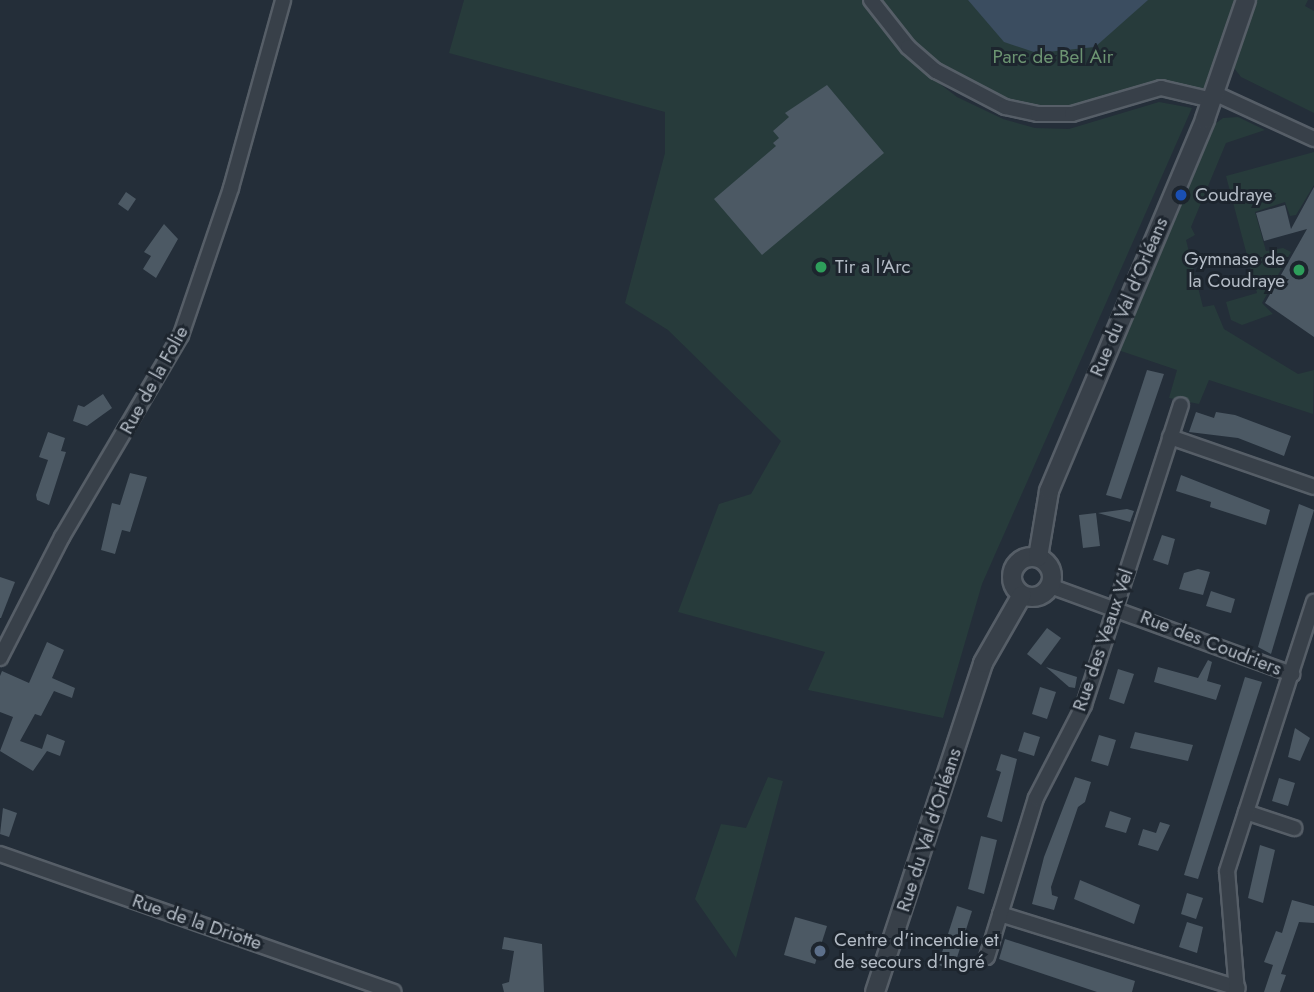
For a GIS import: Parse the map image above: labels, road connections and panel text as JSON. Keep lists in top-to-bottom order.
{
  "streets": {
    "street": [
      "Rue du Val d'Orléans",
      "Rue de la Folie",
      "Rue des Veaux Vel",
      "Rue des Coudriers",
      "Rue de la Driotte"
    ]
  },
  "crossings": [
    ["Rue du Val d'Orléans", "Rue des Coudriers"],
    ["Rue des Veaux Vel", "Rue des Coudriers"]
  ],
  "parks": ["Parc de Bel Air"],
  "places": [
    "Coudraye",
    "Tir a l'Arc",
    "Gymnase de la Coudraye",
    "Centre d'incendie et de secours d'Ingré"
  ]
}
